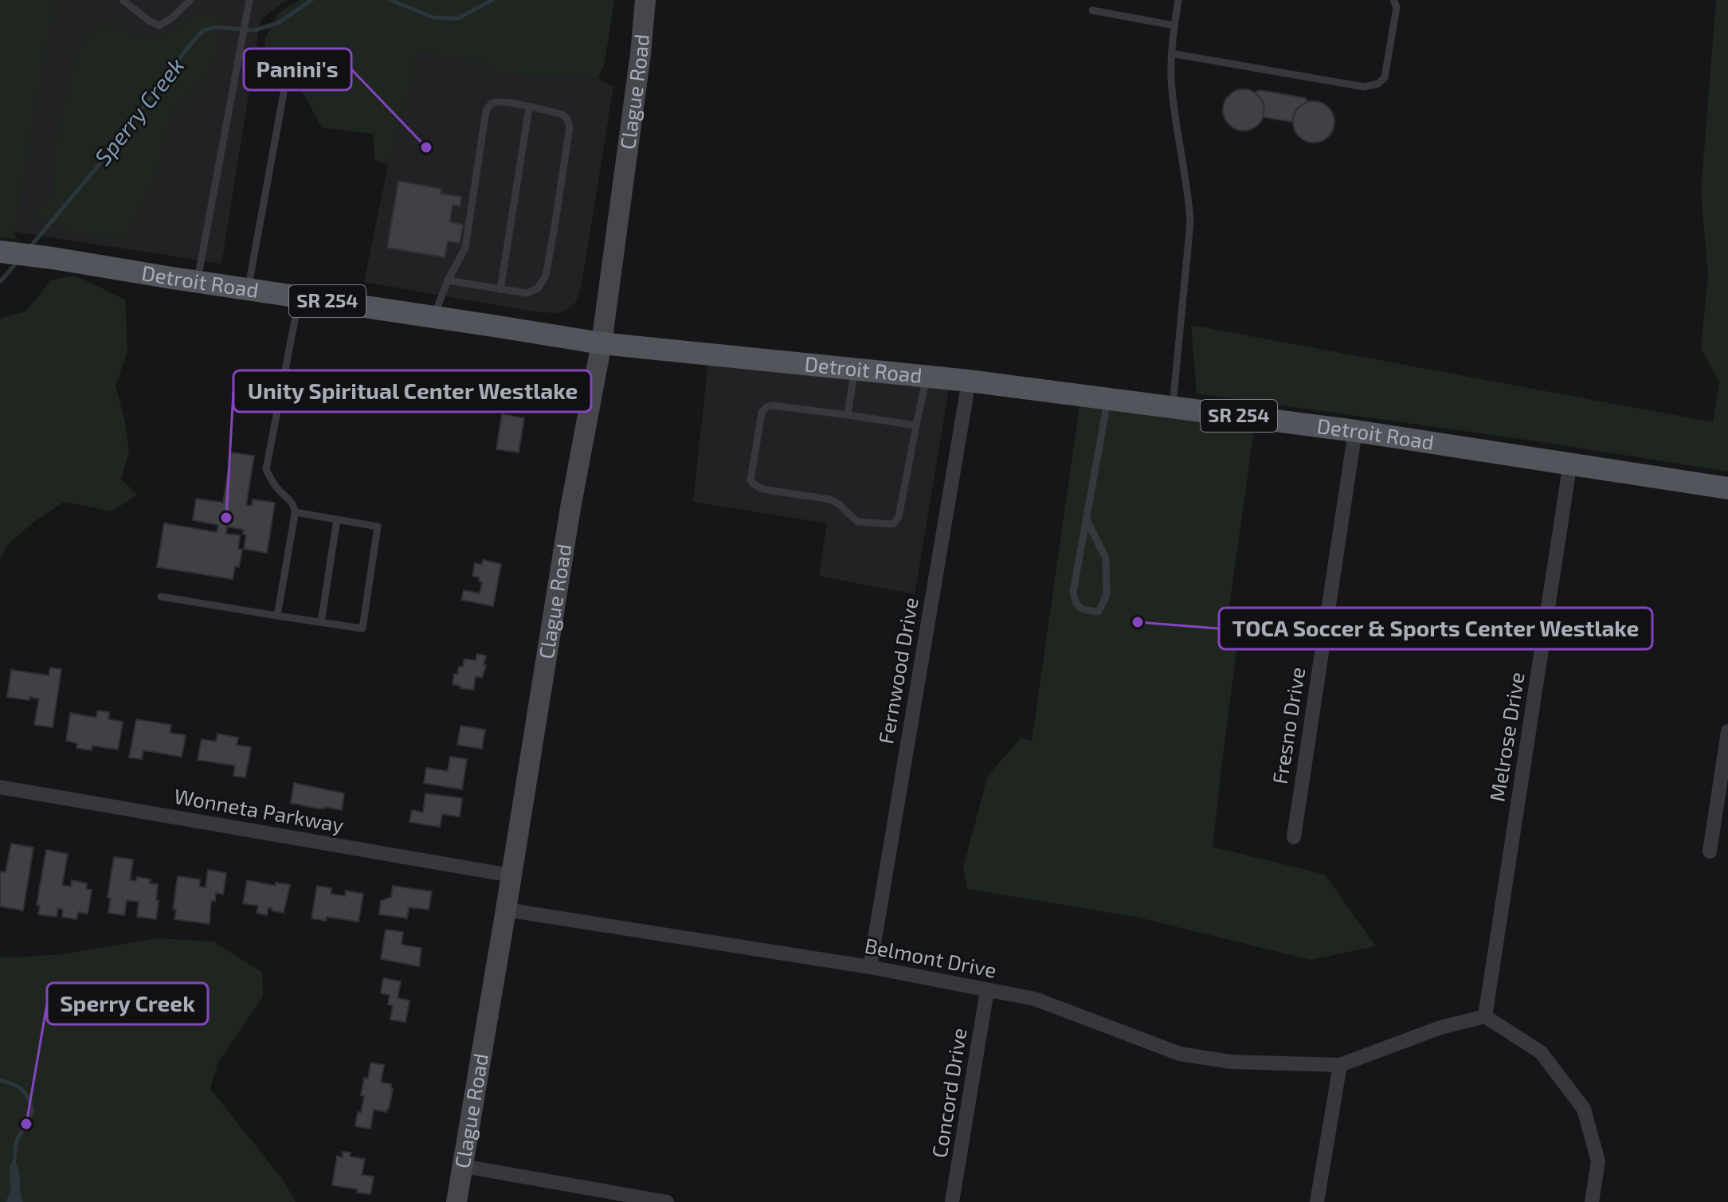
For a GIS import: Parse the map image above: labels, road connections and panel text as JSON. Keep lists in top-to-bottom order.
{
  "streets": {
    "main road": ["Clague Road", "Detroit Road", "SR 254"],
    "street": [
      "Fernwood Drive",
      "Fresno Drive",
      "Melrose Drive",
      "Wonneta Parkway",
      "Belmont Drive",
      "Concord Drive"
    ]
  },
  "crossings": [
    ["Clague Road", "Detroit Road"],
    ["Clague Road", "Wonneta Parkway"],
    ["Clague Road", "Belmont Drive"],
    ["Detroit Road", "Fernwood Drive"],
    ["Detroit Road", "Fresno Drive"],
    ["Detroit Road", "Melrose Drive"],
    ["Fernwood Drive", "Belmont Drive"],
    ["Belmont Drive", "Concord Drive"]
  ],
  "water": ["Sperry Creek"],
  "places": [
    "Panini's",
    "Unity Spiritual Center Westlake",
    "TOCA Soccer & Sports Center Westlake",
    "Sperry Creek"
  ]
}
